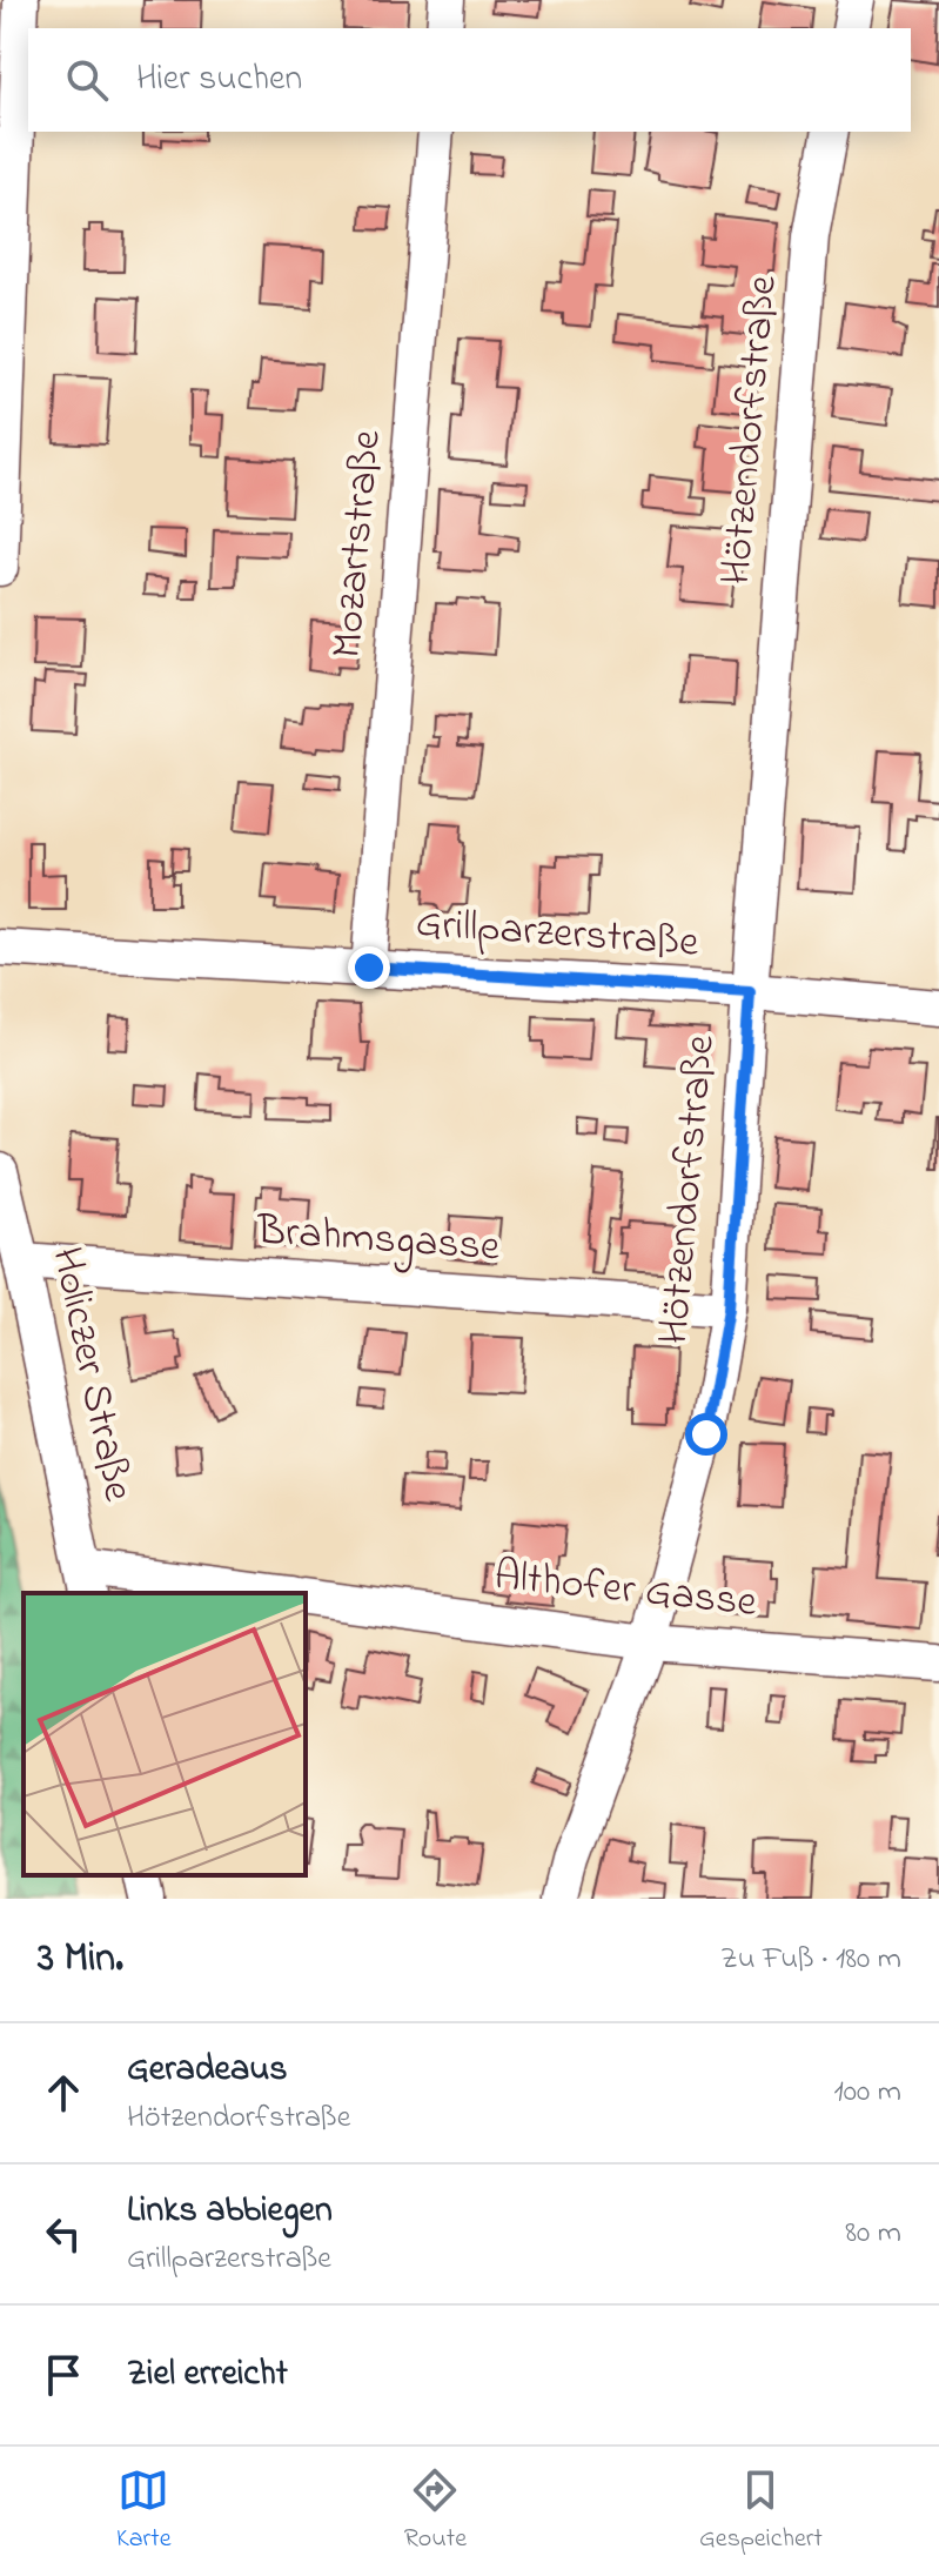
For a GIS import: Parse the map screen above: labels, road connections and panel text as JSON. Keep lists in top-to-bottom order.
{
  "streets": {
    "street": [
      "Hötzendorfstraße",
      "Mozartstraße",
      "Grillparzerstraße",
      "Brahmsgasse",
      "Holiczer Straße",
      "Althofer Gasse"
    ]
  },
  "crossings": [
    ["Hötzendorfstraße", "Grillparzerstraße"],
    ["Hötzendorfstraße", "Brahmsgasse"],
    ["Hötzendorfstraße", "Althofer Gasse"],
    ["Mozartstraße", "Grillparzerstraße"],
    ["Brahmsgasse", "Holiczer Straße"]
  ],
  "page": {
    "search": "Hier suchen",
    "heading": ["3 Min.", "Zu Fuß · 180 m"],
    "list": [
      ["Geradeaus", "Hötzendorfstraße", "100 m"],
      ["Links abbiegen", "Grillparzerstraße", "80 m"],
      "Ziel erreicht"
    ],
    "nav": ["Karte", "Route", "Gespeichert"]
  }
}
